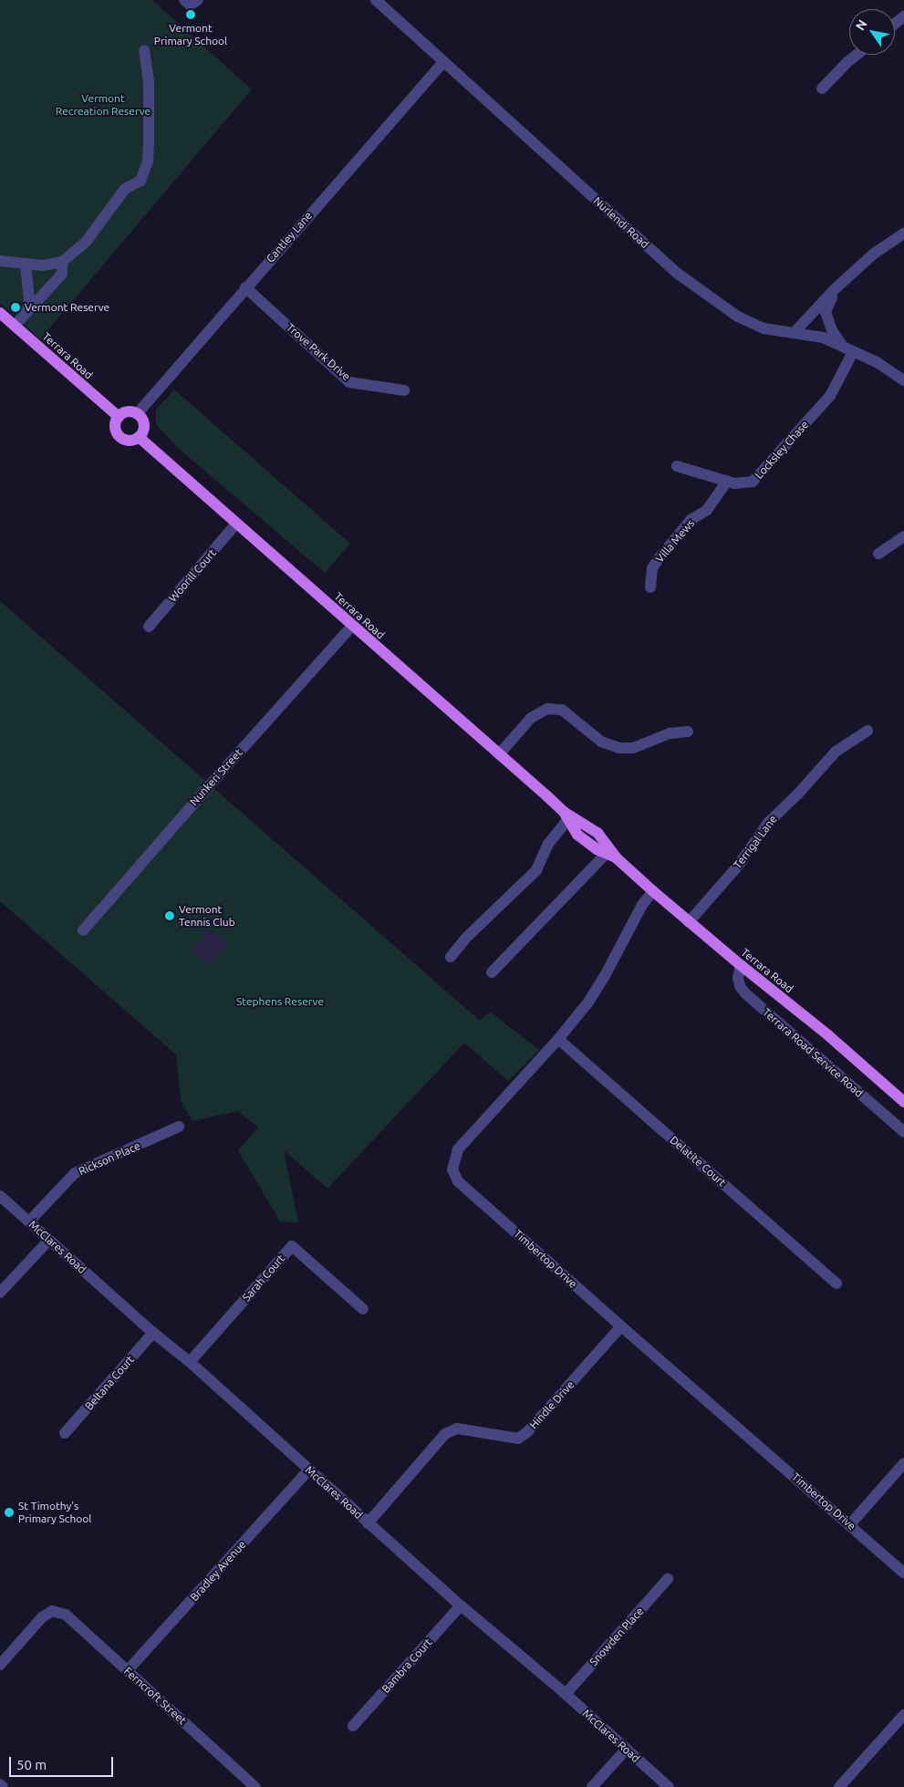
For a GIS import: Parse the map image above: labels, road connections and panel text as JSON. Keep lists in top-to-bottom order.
{
  "streets": {
    "main road": ["Terrara Road"],
    "street": [
      "Nurlendi Road",
      "Cantley Lane",
      "Trove Park Drive",
      "Locksley Chase",
      "Villa Mews",
      "Woorill Court",
      "Nunkeri Street",
      "Terrigal Lane",
      "Terrara Road Service Road",
      "Rickson Place",
      "Delatite Court",
      "McClares Road",
      "Timbertop Drive",
      "Sarah Court",
      "Beltana Court",
      "Hindle Drive",
      "Bradley Avenue",
      "Snowden Place",
      "Bambra Court",
      "Ferncroft Street"
    ]
  },
  "crossings": [
    ["Nurlendi Road", "Cantley Lane"],
    ["Nurlendi Road", "Locksley Chase"],
    ["Cantley Lane", "Trove Park Drive"],
    ["Cantley Lane", "Terrara Road"],
    ["Terrara Road", "Woorill Court"],
    ["Terrara Road", "Nunkeri Street"],
    ["Terrara Road", "Terrigal Lane"],
    ["Terrara Road", "Terrara Road Service Road"],
    ["Terrara Road", "Timbertop Drive"],
    ["Locksley Chase", "Villa Mews"],
    ["Rickson Place", "McClares Road"],
    ["Delatite Court", "Timbertop Drive"],
    ["McClares Road", "Sarah Court"],
    ["McClares Road", "Beltana Court"],
    ["McClares Road", "Hindle Drive"],
    ["McClares Road", "Bradley Avenue"],
    ["McClares Road", "Snowden Place"],
    ["McClares Road", "Bambra Court"],
    ["Timbertop Drive", "Hindle Drive"],
    ["Bradley Avenue", "Ferncroft Street"]
  ],
  "parks": ["Vermont Recreation Reserve", "Stephens Reserve"],
  "places": [
    "Vermont Primary School",
    "Vermont Reserve",
    "Vermont Tennis Club",
    "St Timothy's Primary School"
  ],
  "scale_bar": "50 m",
  "north": "top left"
}
